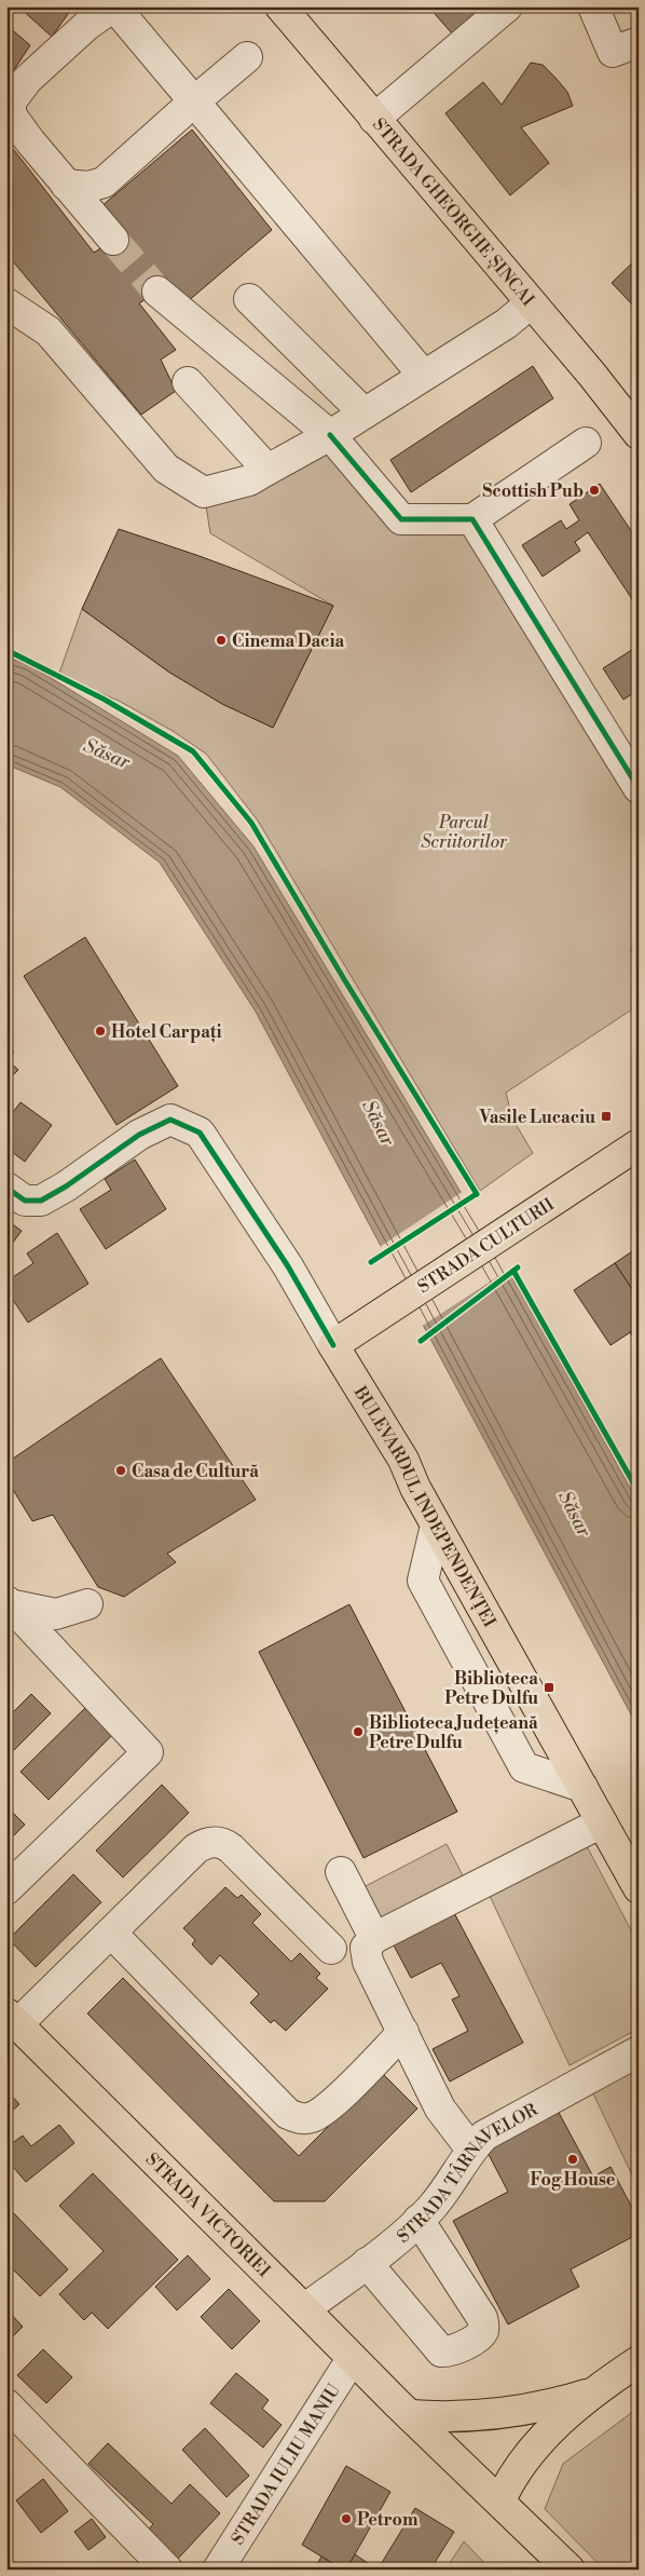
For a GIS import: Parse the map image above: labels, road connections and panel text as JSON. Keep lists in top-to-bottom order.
{
  "streets": {
    "main road": [
      "STRADA GHEORGHE ȘINCAI",
      "STRADA CULTURII",
      "BULEVARDUL INDEPENDENȚEI",
      "STRADA VICTORIEI"
    ],
    "street": ["STRADA TÂRNAVELOR", "STRADA IULIU MANIU"]
  },
  "crossings": [
    ["STRADA CULTURII", "BULEVARDUL INDEPENDENȚEI"],
    ["STRADA TÂRNAVELOR", "STRADA VICTORIEI"],
    ["STRADA VICTORIEI", "STRADA IULIU MANIU"]
  ],
  "water": ["Săsar"],
  "parks": ["Parcul Scriitorilor"],
  "places": {
    "other": [
      "Scottish Pub",
      "Cinema Dacia",
      "Hotel Carpați",
      "Casa de Cultură",
      "Biblioteca Județeană Petre Dulfu",
      "Fog House",
      "Petrom"
    ],
    "transit": ["Vasile Lucaciu", "Biblioteca Petre Dulfu"]
  }
}
